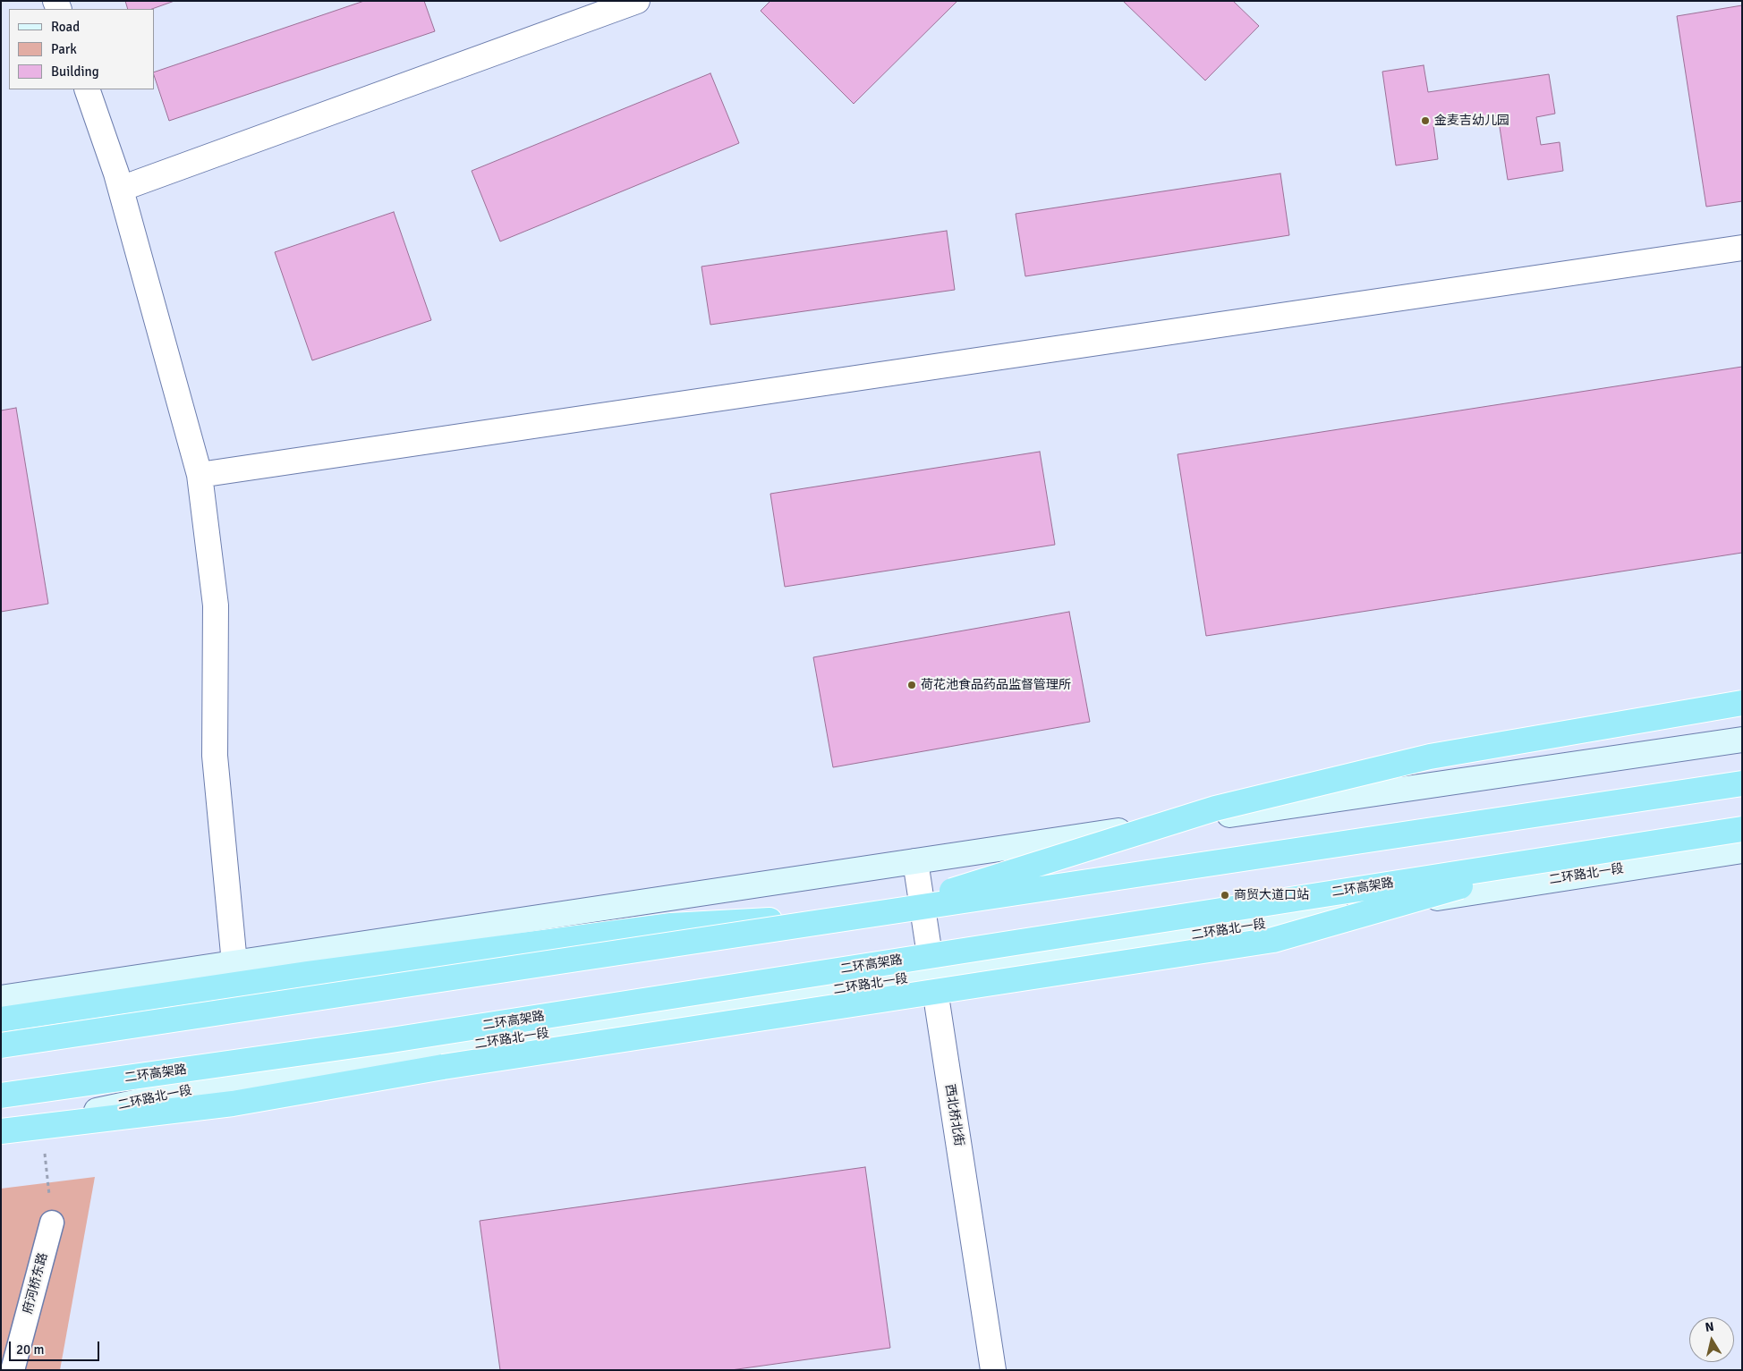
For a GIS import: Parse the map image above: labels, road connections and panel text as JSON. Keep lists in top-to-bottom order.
{
  "streets": {
    "highway": ["二环高架路"],
    "main road": ["二环路北一段"],
    "street": ["西北桥北街", "府河桥东路"]
  },
  "crossings": [
    ["二环路北一段", "西北桥北街"]
  ],
  "places": ["金麦吉幼儿园", "荷花池食品药品监督管理所", "商贸大道口站"],
  "legend": ["Road", "Park", "Building"],
  "scale_bar": "20 m",
  "north": "top"
}
